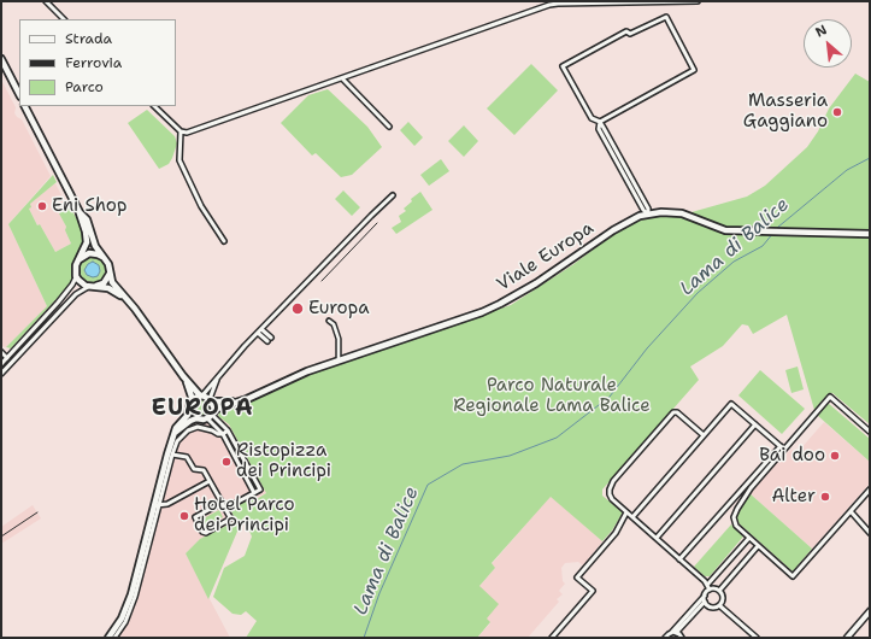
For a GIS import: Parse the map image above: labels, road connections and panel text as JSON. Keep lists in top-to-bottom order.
{
  "streets": {
    "main road": ["Viale Europa"]
  },
  "districts": ["EUROPA"],
  "water": ["Lama di Balice"],
  "parks": ["Parco Naturale Regionale Lama Balice"],
  "places": [
    "Masseria Gaggiano",
    "Eni Shop",
    "Europa",
    "Bai doo",
    "Ristopizza dei Principi",
    "Alter",
    "Hotel Parco dei Principi"
  ],
  "legend": ["Strada", "Ferrovia", "Parco"],
  "north": "top left"
}
